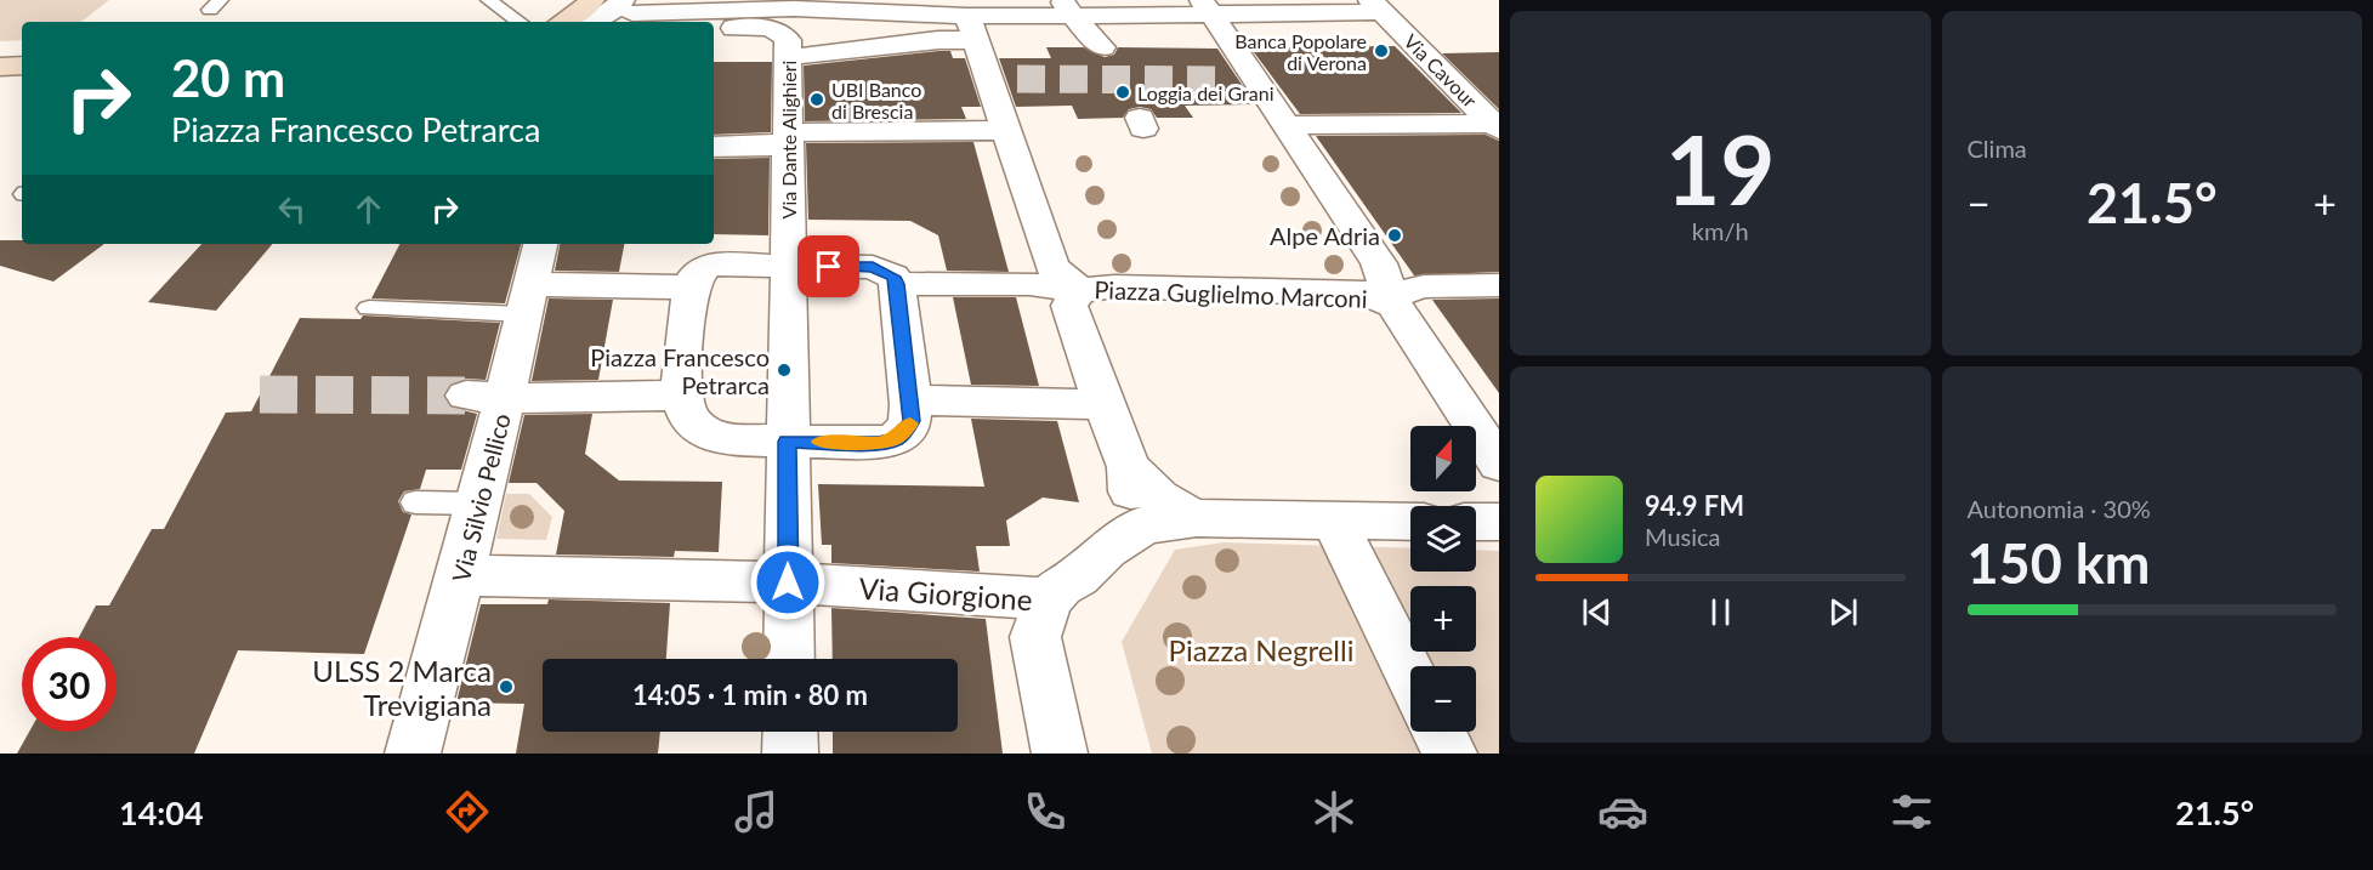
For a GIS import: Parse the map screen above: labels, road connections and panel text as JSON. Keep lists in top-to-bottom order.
{
  "streets": {
    "street": [
      "Via Cavour",
      "Via Dante Alighieri",
      "Piazza Guglielmo Marconi",
      "Via Silvio Pellico",
      "Via Giorgione"
    ]
  },
  "crossings": [
    ["Piazza Guglielmo Marconi", "Via Giorgione"],
    ["Via Silvio Pellico", "Via Giorgione"]
  ],
  "parks": ["Piazza Negrelli"],
  "places": [
    "Banca Popolare di Verona",
    "Loggia dei Grani",
    "UBI Banco di Brescia",
    "Alpe Adria",
    "Piazza Francesco Petrarca",
    "ULSS 2 Marca Trevigiana"
  ],
  "north": "top",
  "page": {
    "tile": [
      ["19", "km/h"],
      "Clima",
      ["Autonomia · 30%", "150 km"]
    ],
    "turn": ["20 m", "Piazza Francesco Petrarca"],
    "heat": ["−", "21.5°", "+"],
    "map_buttons": ["+", "−"],
    "song": ["94.9 FM", "Musica"],
    "limit": "30",
    "trip": "14:05 · 1 min · 80 m",
    "tabs": ["14:04", "21.5°"]
  }
}
